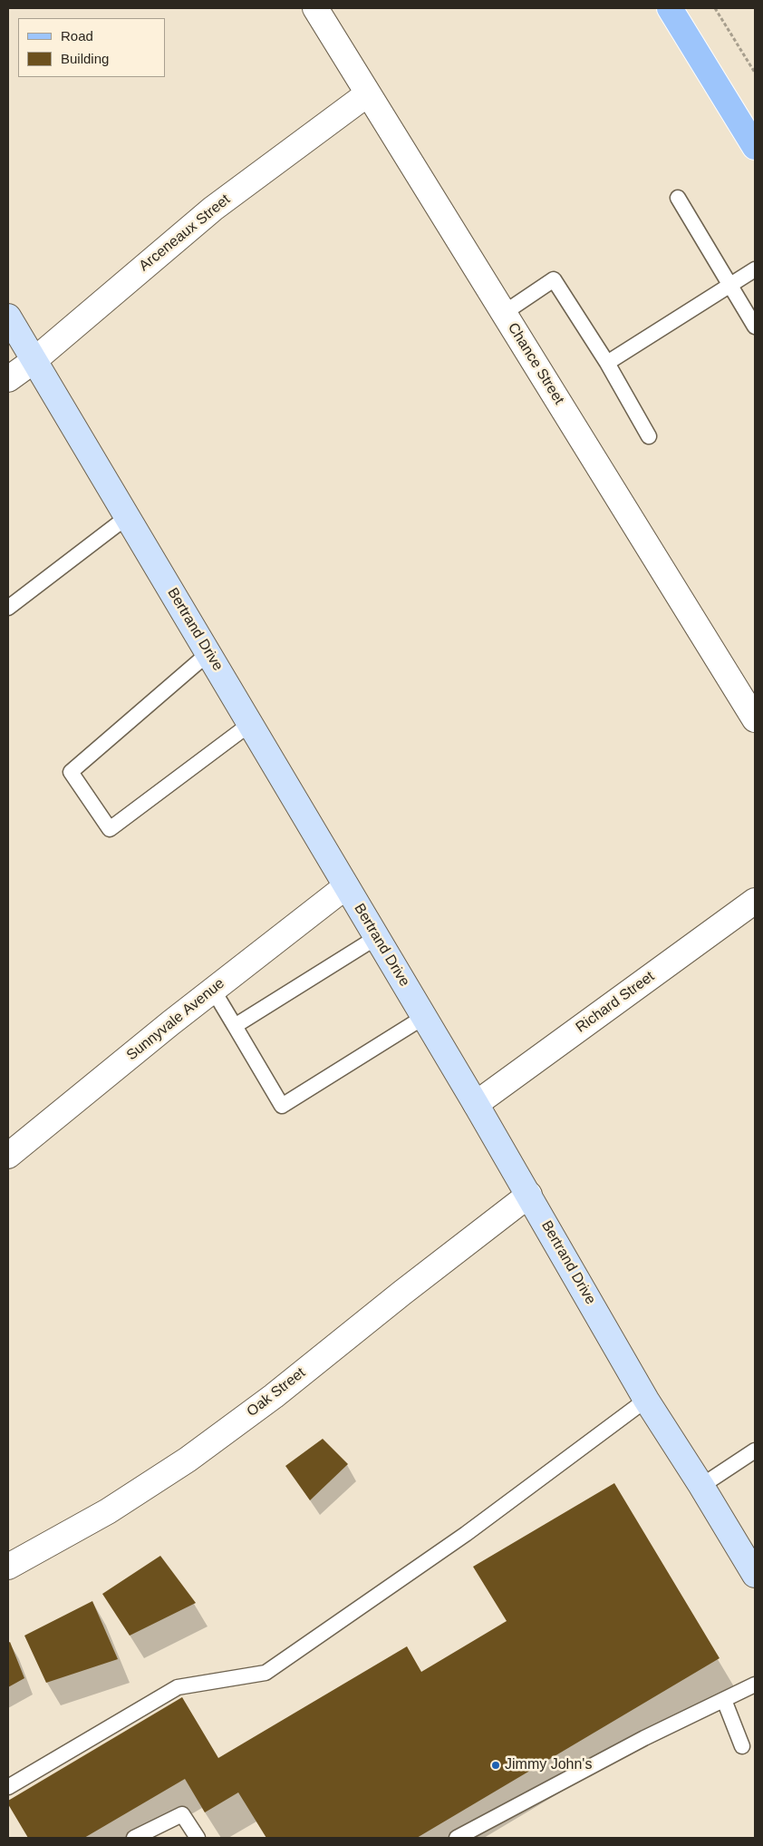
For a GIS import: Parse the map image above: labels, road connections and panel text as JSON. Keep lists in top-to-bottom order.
{
  "streets": {
    "main road": ["Bertrand Drive"],
    "street": [
      "Arceneaux Street",
      "Chance Street",
      "Richard Street",
      "Sunnyvale Avenue",
      "Oak Street"
    ]
  },
  "crossings": [
    ["Arceneaux Street", "Chance Street"],
    ["Arceneaux Street", "Bertrand Drive"],
    ["Bertrand Drive", "Richard Street"],
    ["Bertrand Drive", "Sunnyvale Avenue"],
    ["Bertrand Drive", "Oak Street"]
  ],
  "places": ["Jimmy John's"],
  "legend": ["Road", "Building"]
}
